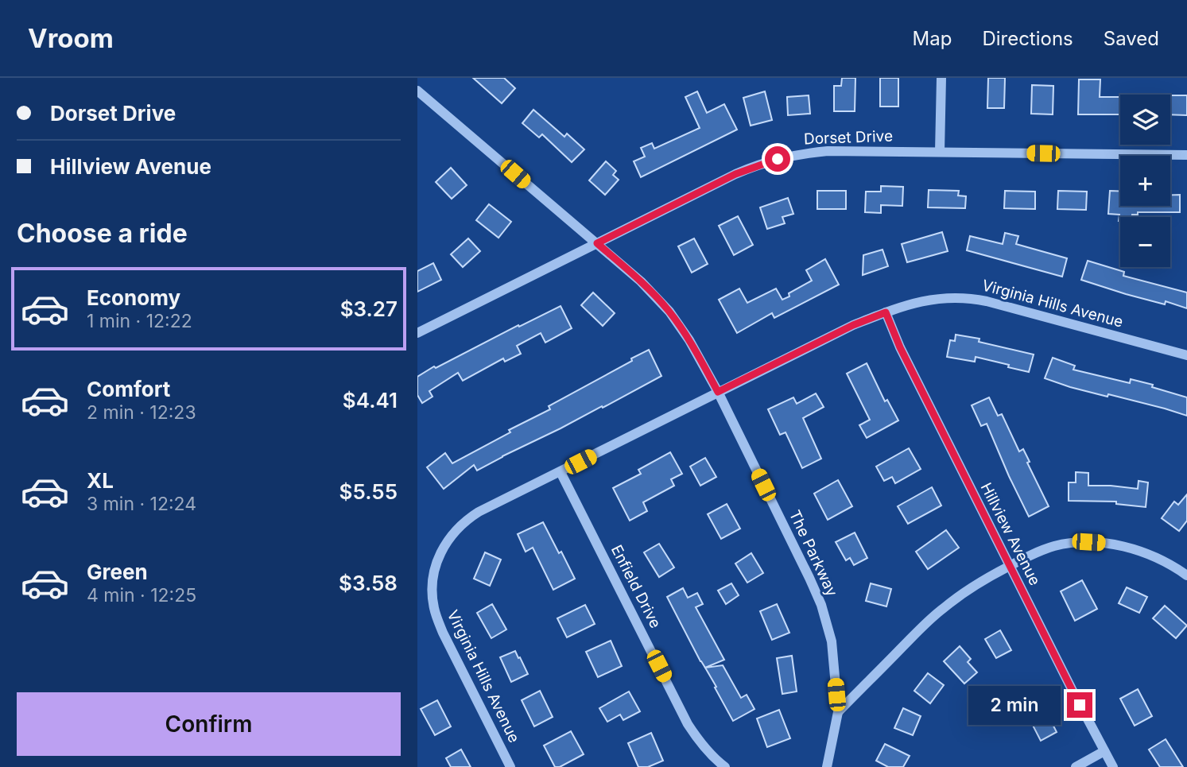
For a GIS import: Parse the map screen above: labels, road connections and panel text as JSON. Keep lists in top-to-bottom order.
{
  "streets": {
    "street": [
      "Dorset Drive",
      "Virginia Hills Avenue",
      "Hillview Avenue",
      "The Parkway",
      "Enfield Drive"
    ]
  },
  "crossings": [
    ["Dorset Drive", "The Parkway"],
    ["Virginia Hills Avenue", "Hillview Avenue"],
    ["Virginia Hills Avenue", "The Parkway"],
    ["Virginia Hills Avenue", "Enfield Drive"]
  ],
  "page": {
    "header": "Vroom",
    "nav": ["Map", "Directions", "Saved"],
    "banner": ["Dorset Drive", "Hillview Avenue"],
    "map_buttons": ["+", "−"],
    "heading": "Choose a ride",
    "list": [
      {
        "name": "Economy",
        "note": "1 min · 12:22",
        "value": "$3.27"
      },
      {
        "name": "Comfort",
        "note": "2 min · 12:23",
        "value": "$4.41"
      },
      {
        "name": "XL",
        "note": "3 min · 12:24",
        "value": "$5.55"
      },
      {
        "name": "Green",
        "note": "4 min · 12:25",
        "value": "$3.58"
      }
    ],
    "buttons": "Confirm",
    "bubble": "2 min"
  }
}
